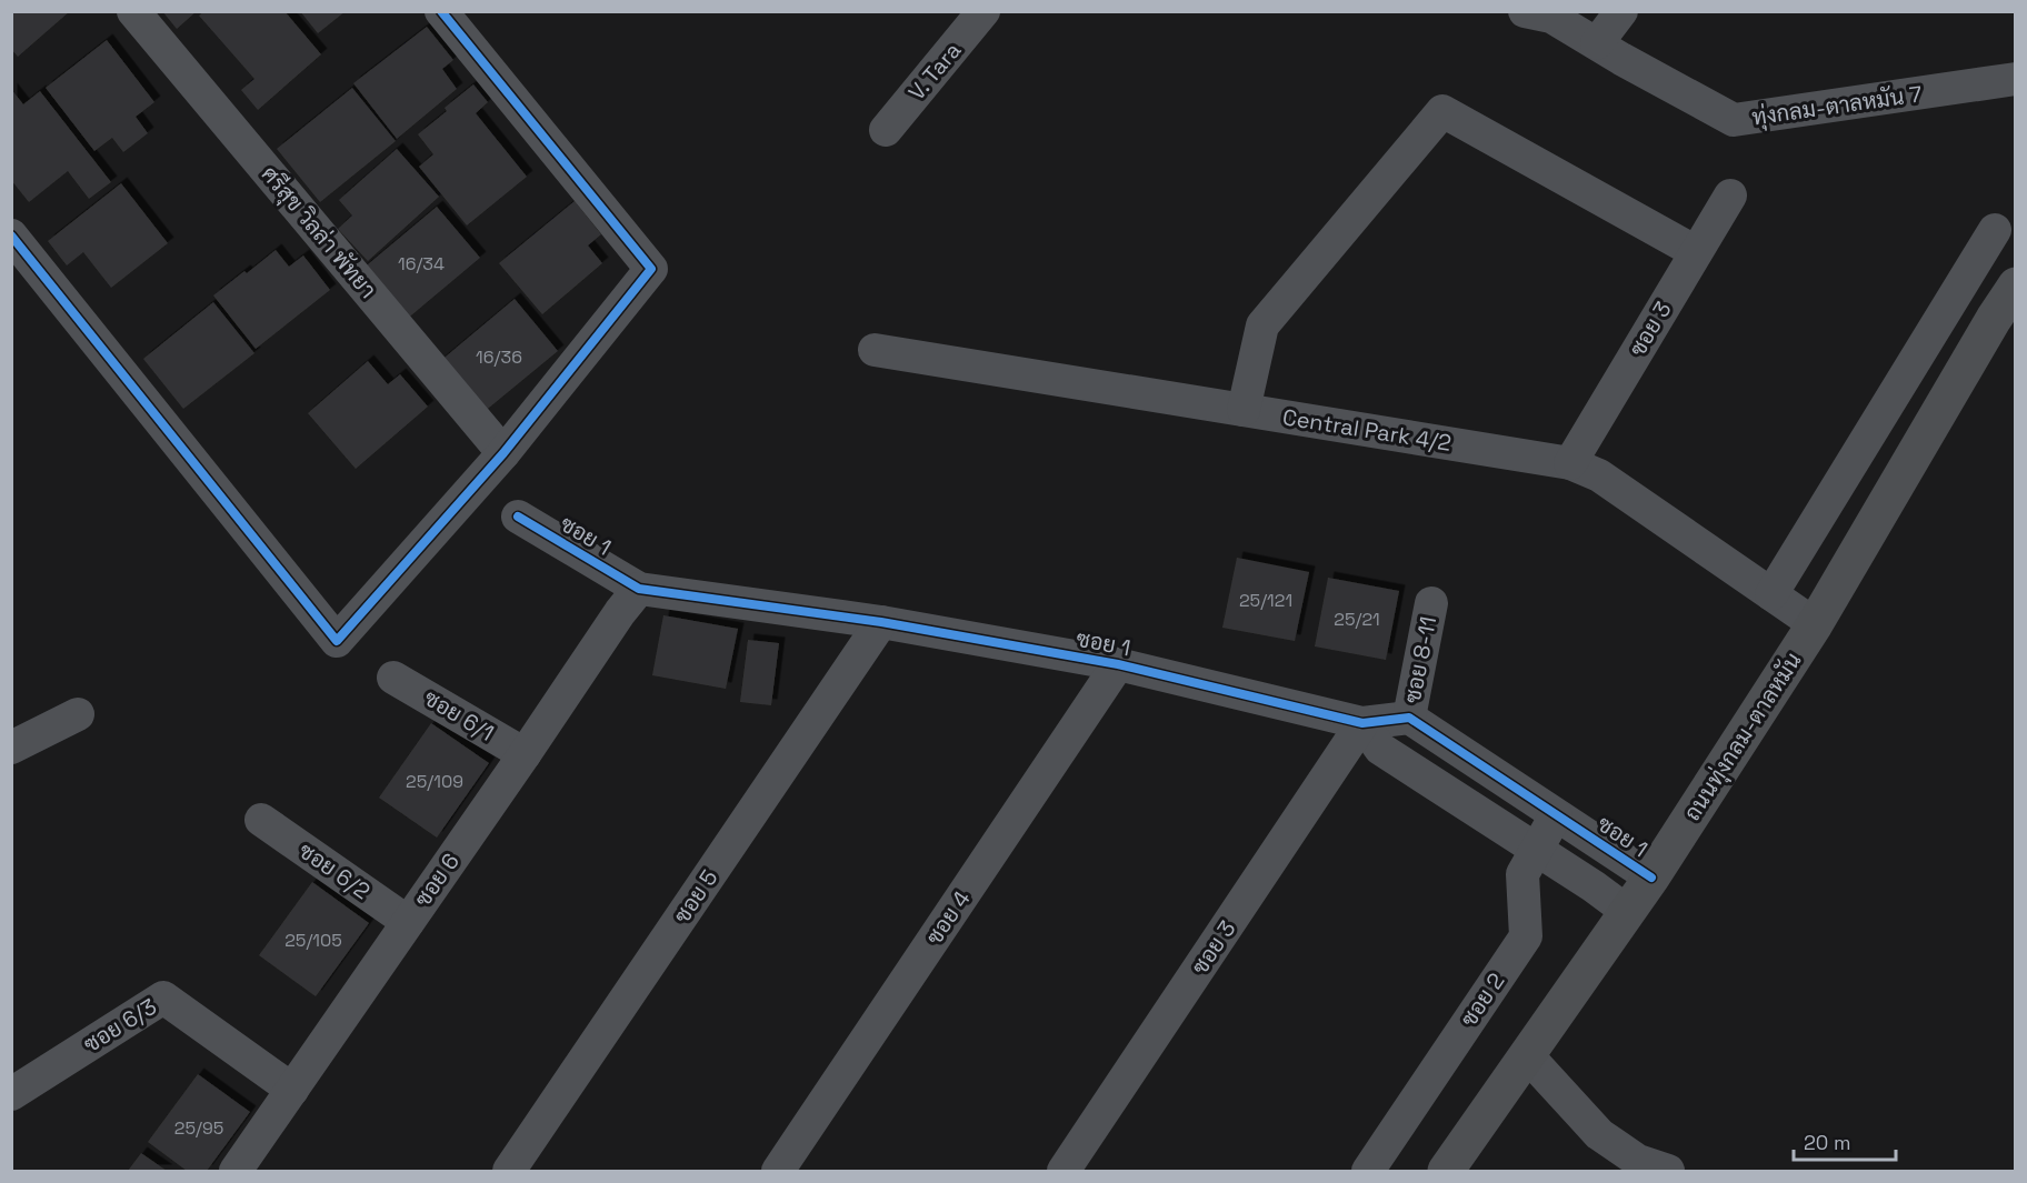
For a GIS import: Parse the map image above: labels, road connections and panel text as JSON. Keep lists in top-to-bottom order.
{
  "streets": {
    "street": [
      "V. Tara",
      "ทุ่งกลม-ตาลหมัน 7",
      "ศรีสุข วิลล่า พัทยา",
      "ซอย 3",
      "Central Park 4/2",
      "ซอย 1",
      "ซอย 8-11",
      "ซอย 6/1",
      "ถนนทุ่งกลม-ตาลหมัน",
      "ซอย 6/2",
      "ซอย 6",
      "ซอย 5",
      "ซอย 4",
      "ซอย 2",
      "ซอย 6/3"
    ]
  },
  "crossings": [
    ["ซอย 3", "Central Park 4/2"],
    ["ซอย 3", "ซอย 1"],
    ["Central Park 4/2", "ถนนทุ่งกลม-ตาลหมัน"],
    ["ซอย 1", "ซอย 8-11"],
    ["ซอย 1", "ถนนทุ่งกลม-ตาลหมัน"],
    ["ซอย 1", "ซอย 6"],
    ["ซอย 1", "ซอย 5"],
    ["ซอย 1", "ซอย 4"],
    ["ซอย 1", "ซอย 2"],
    ["ซอย 6/1", "ซอย 6"],
    ["ซอย 6/2", "ซอย 6"],
    ["ซอย 6", "ซอย 6/3"]
  ],
  "house_numbers": [
    "16/34",
    "16/36",
    "25/121",
    "25/21",
    "25/109",
    "25/105",
    "25/95"
  ],
  "scale_bar": "20 m"
}
